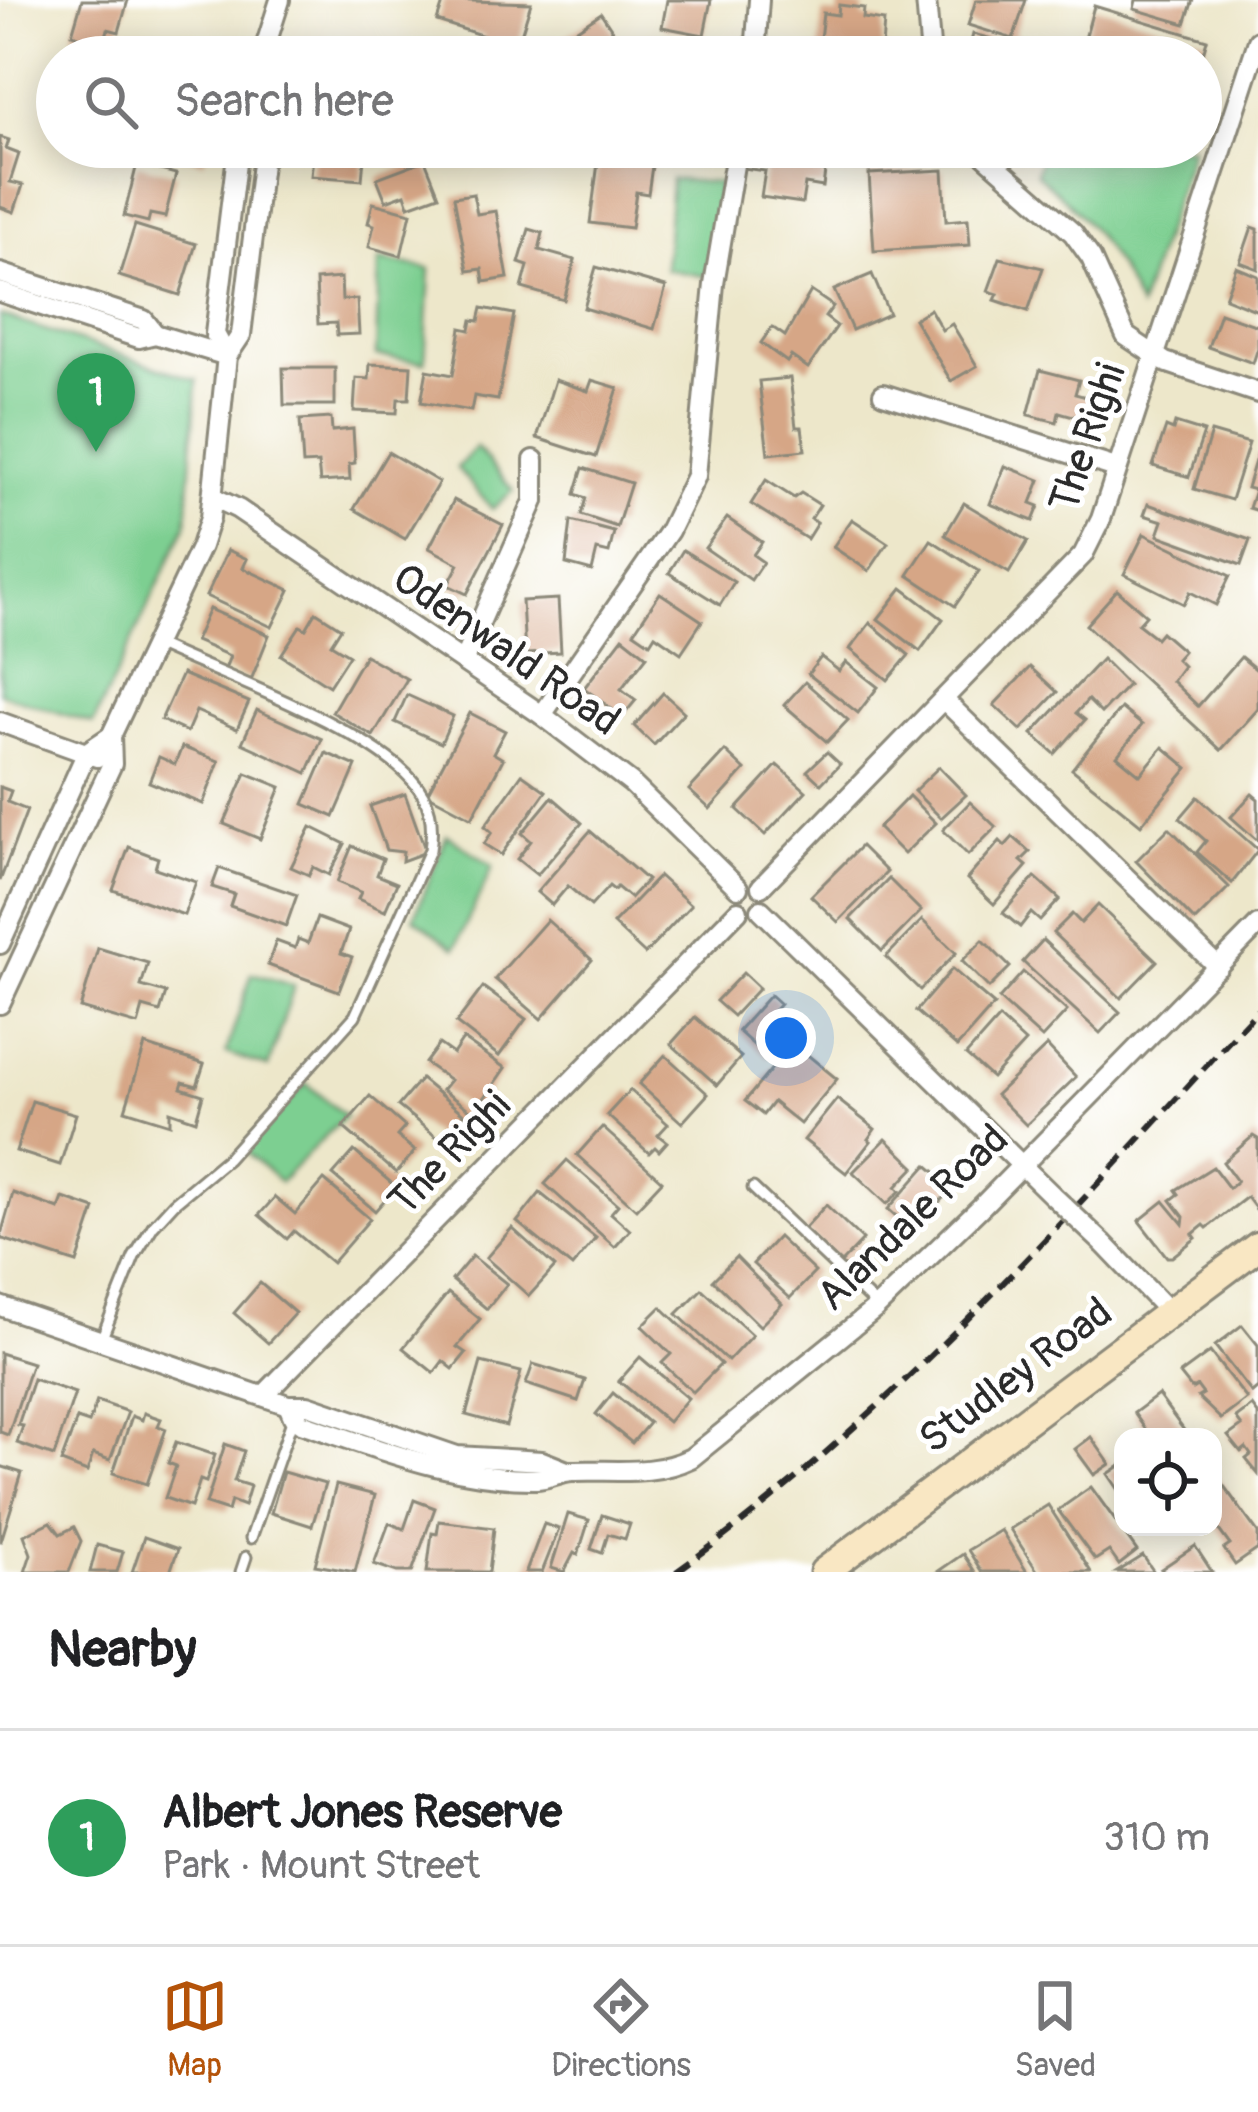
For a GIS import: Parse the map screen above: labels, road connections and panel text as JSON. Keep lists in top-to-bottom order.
{
  "streets": {
    "street": [
      "The Righi",
      "Odenwald Road",
      "Alandale Road",
      "Studley Road"
    ]
  },
  "crossings": [
    ["The Righi", "Odenwald Road"],
    ["The Righi", "Alandale Road"]
  ],
  "page": {
    "search": "Search here",
    "pins": "1",
    "heading": "Nearby",
    "list": [
      {
        "mark": "1",
        "name": "Albert Jones Reserve",
        "note": "Park · Mount Street",
        "value": "310 m"
      }
    ],
    "nav": ["Map", "Directions", "Saved"]
  }
}
